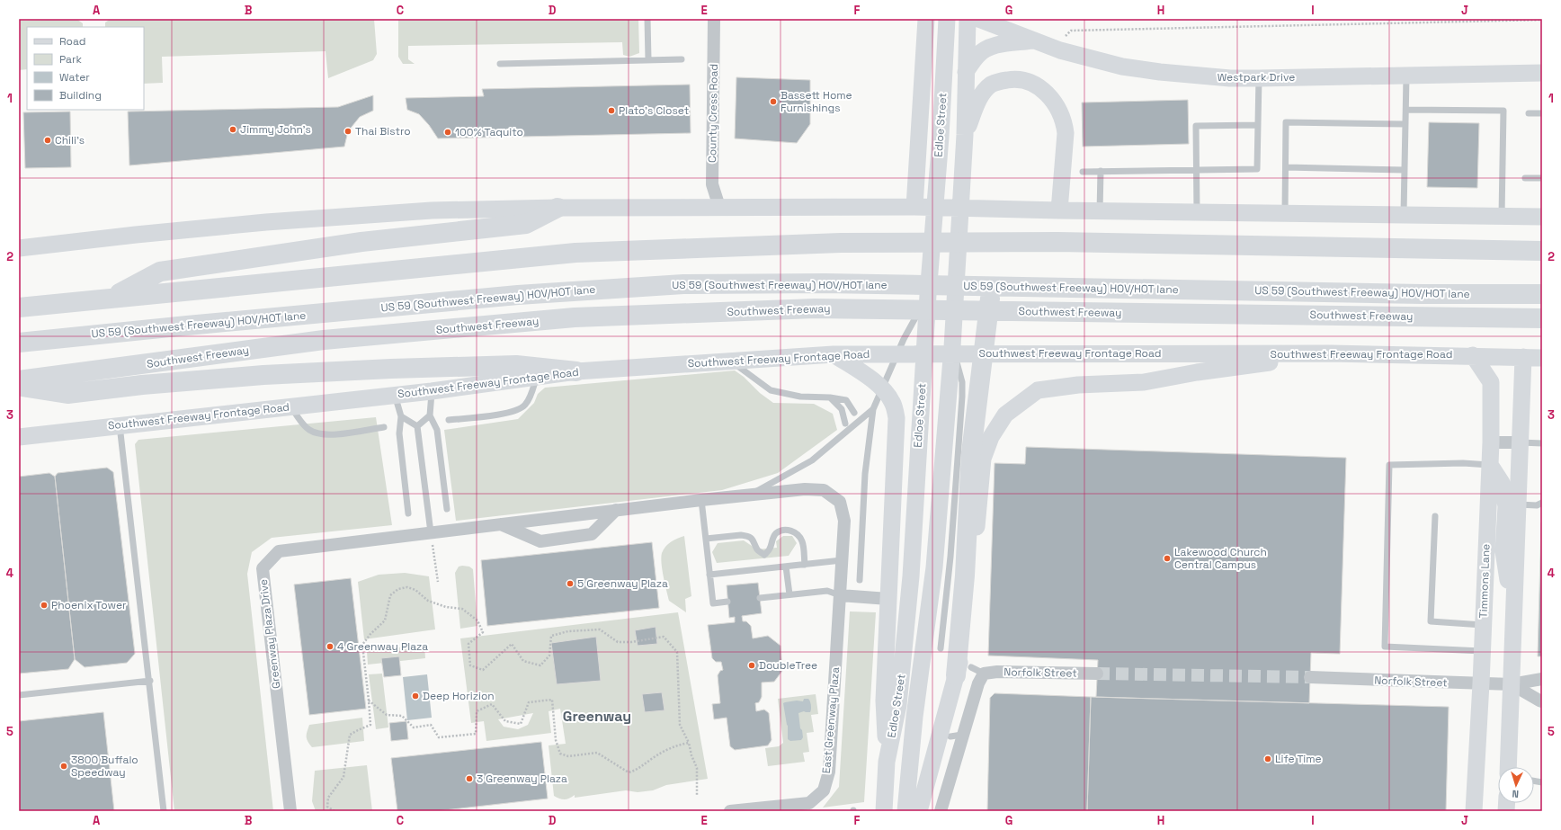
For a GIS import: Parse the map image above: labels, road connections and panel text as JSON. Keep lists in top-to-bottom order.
{
  "streets": {
    "highway": ["US 59 (Southwest Freeway) HOV/HOT lane", "Southwest Freeway"],
    "main road": [
      "Westpark Drive",
      "Edloe Street",
      "Southwest Freeway Frontage Road",
      "Timmons Lane"
    ],
    "street": [
      "County Cress Road",
      "Greenway Plaza Drive",
      "Norfolk Street",
      "East Greenway Plaza"
    ]
  },
  "crossings": [
    ["Southwest Freeway Frontage Road", "Timmons Lane"],
    ["Timmons Lane", "Norfolk Street"],
    ["Greenway Plaza Drive", "East Greenway Plaza"]
  ],
  "districts": ["Greenway"],
  "places": [
    "Bassett Home Furnishings",
    "Plato's Closet",
    "Jimmy John's",
    "Thai Bistro",
    "100% Taquito",
    "Chili's",
    "Lakewood Church Central Campus",
    "5 Greenway Plaza",
    "Phoenix Tower",
    "4 Greenway Plaza",
    "DoubleTree",
    "Deep Horizion",
    "Life Time",
    "3800 Buffalo Speedway",
    "3 Greenway Plaza"
  ],
  "legend": [
    "Road",
    "Park",
    "Water",
    "Building"
  ],
  "north": "bottom",
  "grid": {
    "columns": [
      "A",
      "B",
      "C",
      "D",
      "E",
      "F",
      "G",
      "H",
      "I",
      "J"
    ],
    "rows": [
      "1",
      "2",
      "3",
      "4",
      "5"
    ]
  }
}
